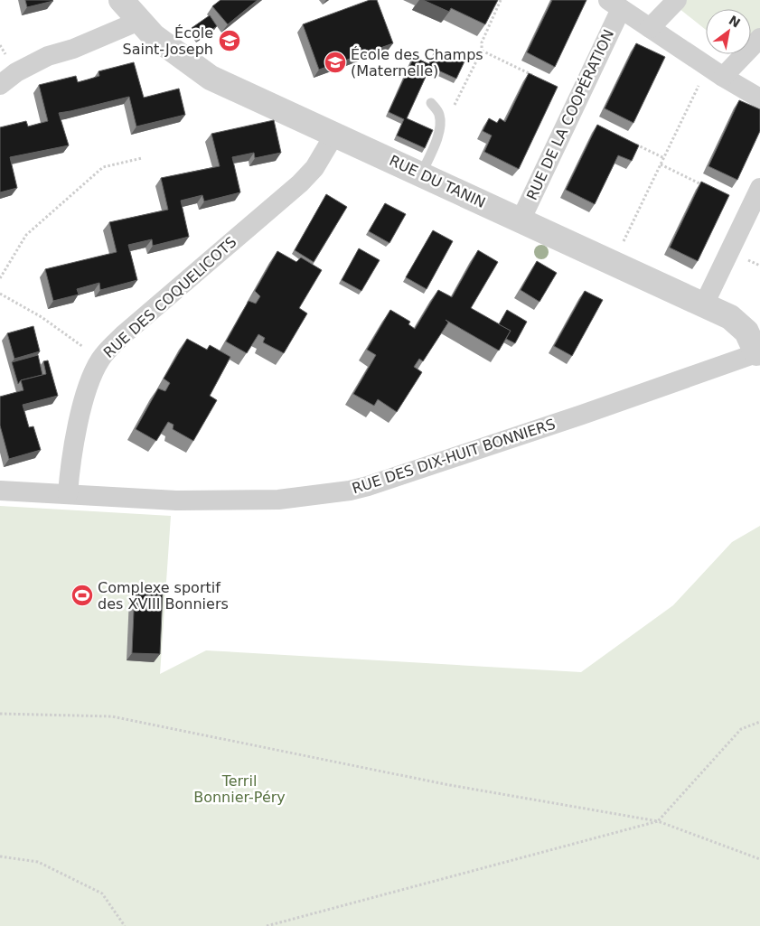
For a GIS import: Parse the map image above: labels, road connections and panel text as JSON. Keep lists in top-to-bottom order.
{
  "streets": {
    "street": [
      "RUE DE LA COOPÉRATION",
      "RUE DU TANIN",
      "RUE DES COQUELICOTS",
      "RUE DES DIX-HUIT BONNIERS"
    ]
  },
  "crossings": [
    ["RUE DE LA COOPÉRATION", "RUE DU TANIN"],
    ["RUE DU TANIN", "RUE DES COQUELICOTS"],
    ["RUE DU TANIN", "RUE DES DIX-HUIT BONNIERS"],
    ["RUE DES COQUELICOTS", "RUE DES DIX-HUIT BONNIERS"]
  ],
  "parks": ["Terril Bonnier-Péry"],
  "places": {
    "school or university": ["École Saint-Joseph", "École des Champs (Maternelle)"],
    "sports": ["Complexe sportif des XVIII Bonniers"]
  },
  "north": "top right"
}
